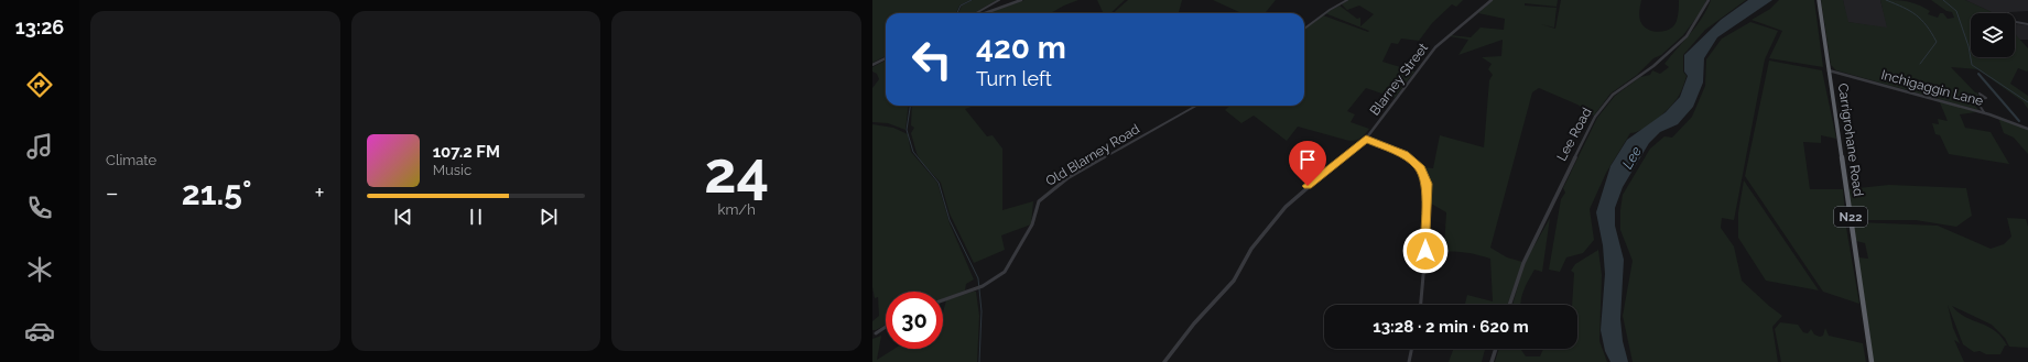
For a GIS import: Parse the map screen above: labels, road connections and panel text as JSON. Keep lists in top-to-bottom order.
{
  "streets": {
    "highway": ["Carrigrohane Road", "N22"],
    "street": [
      "Blarney Street",
      "Inchigaggin Lane",
      "Lee Road",
      "Old Blarney Road"
    ]
  },
  "crossings": [
    ["Inchigaggin Lane", "Carrigrohane Road"]
  ],
  "water": ["Lee"],
  "page": {
    "tabs": "13:26",
    "tile": [
      "Climate",
      ["24", "km/h"]
    ],
    "turn": ["420 m", "Turn left"],
    "song": ["107.2 FM", "Music"],
    "heat": ["−", "21.5°", "+"],
    "limit": "30",
    "trip": "13:28 · 2 min · 620 m"
  }
}
